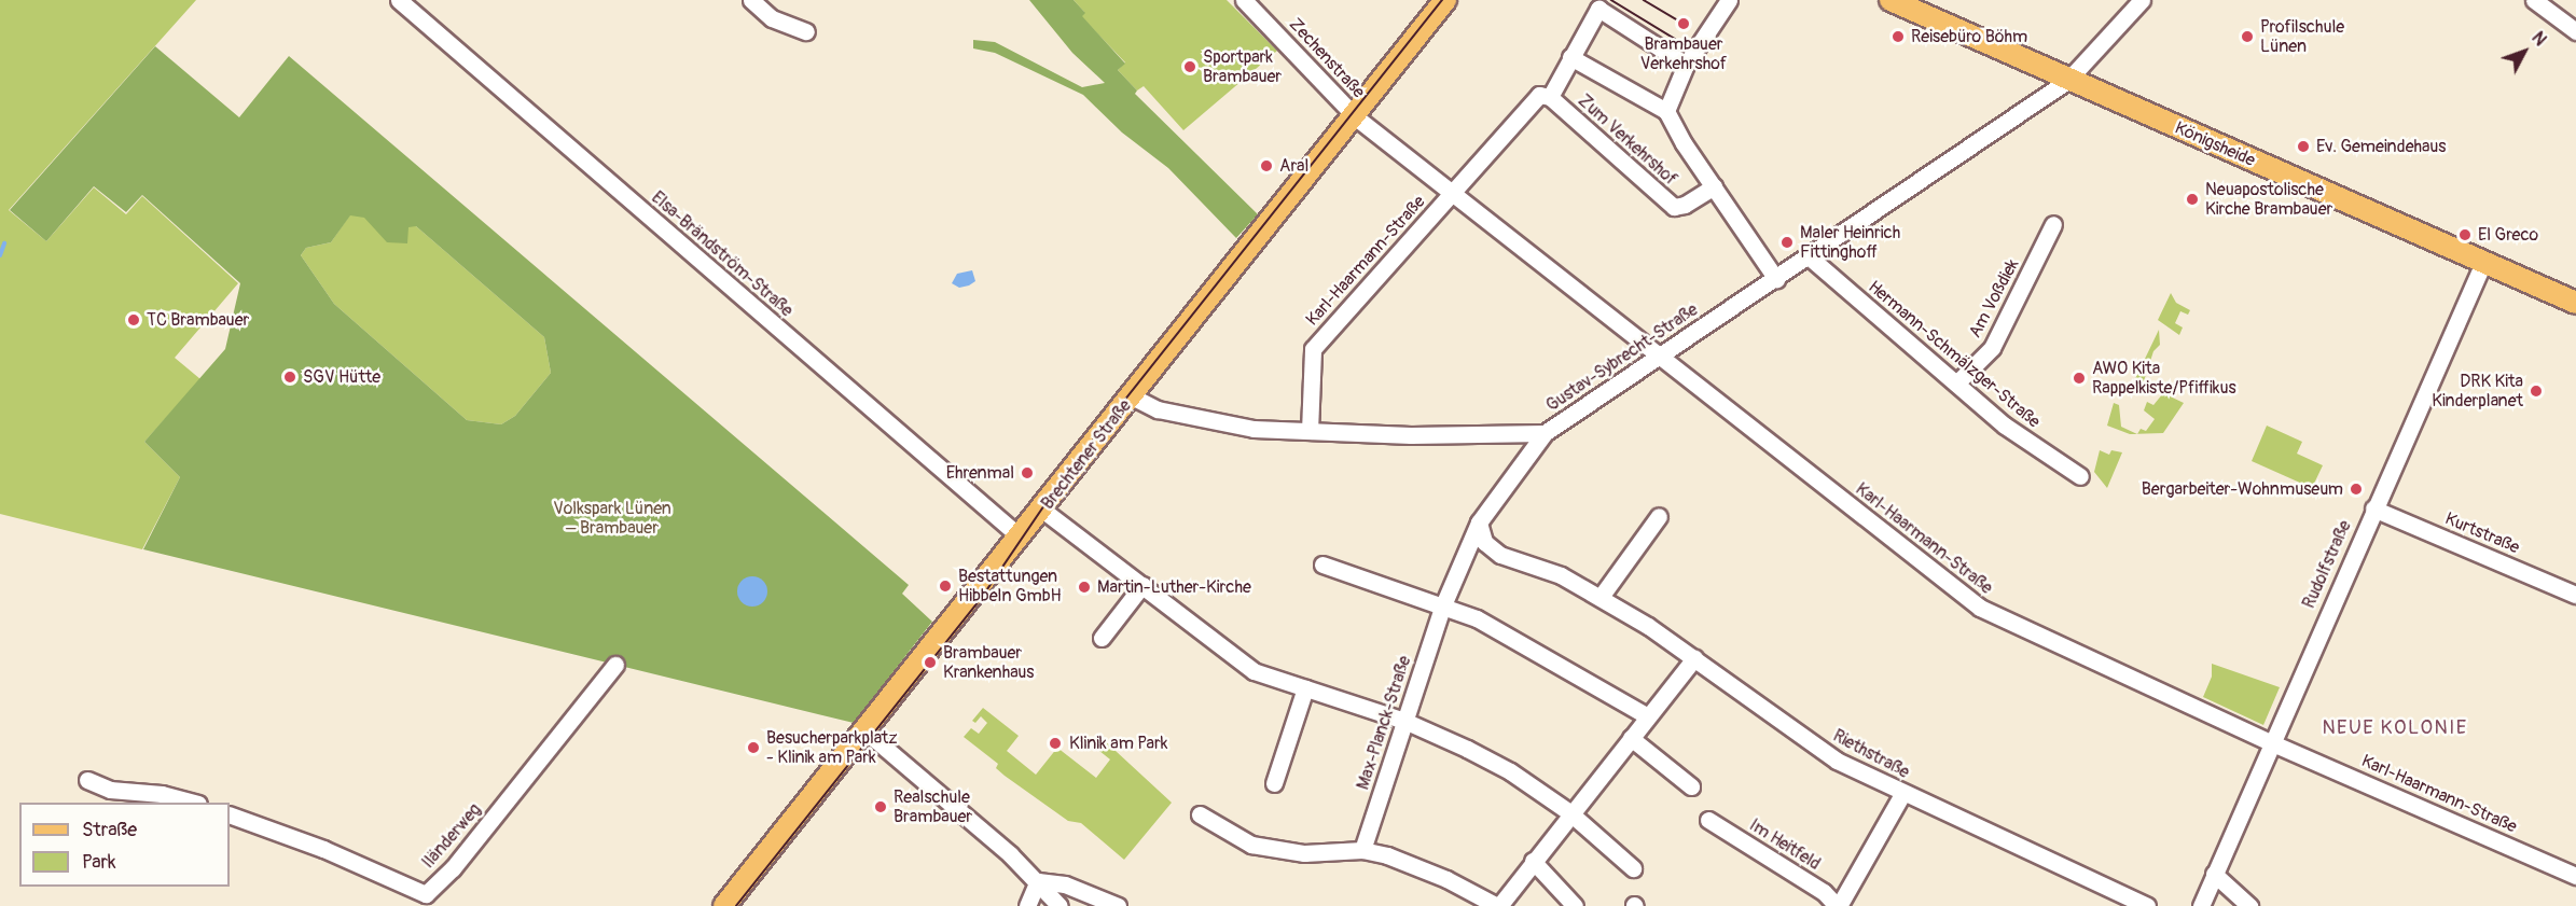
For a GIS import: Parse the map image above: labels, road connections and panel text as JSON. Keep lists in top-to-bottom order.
{
  "streets": {
    "main road": ["Königsheide", "Brechtener Straße"],
    "street": [
      "Zechenstraße",
      "Zum Verkehrshof",
      "Elsa-Brändström-Straße",
      "Karl-Haarmann-Straße",
      "Am Voßdiek",
      "Hermann-Schmälzger-Straße",
      "Gustav-Sybrecht-Straße",
      "Kurtstraße",
      "Rudolfstraße",
      "Max-Planck-Straße",
      "Riethstraße",
      "Iländerweg",
      "Im Heitfeld"
    ]
  },
  "crossings": [
    ["Zechenstraße", "Karl-Haarmann-Straße"],
    ["Zechenstraße", "Brechtener Straße"],
    ["Zum Verkehrshof", "Karl-Haarmann-Straße"],
    ["Zum Verkehrshof", "Gustav-Sybrecht-Straße"],
    ["Königsheide", "Gustav-Sybrecht-Straße"],
    ["Königsheide", "Rudolfstraße"],
    ["Elsa-Brändström-Straße", "Brechtener Straße"],
    ["Karl-Haarmann-Straße", "Gustav-Sybrecht-Straße"],
    ["Karl-Haarmann-Straße", "Brechtener Straße"],
    ["Karl-Haarmann-Straße", "Rudolfstraße"],
    ["Am Voßdiek", "Hermann-Schmälzger-Straße"],
    ["Hermann-Schmälzger-Straße", "Gustav-Sybrecht-Straße"],
    ["Gustav-Sybrecht-Straße", "Brechtener Straße"],
    ["Gustav-Sybrecht-Straße", "Max-Planck-Straße"],
    ["Kurtstraße", "Rudolfstraße"],
    ["Max-Planck-Straße", "Riethstraße"],
    ["Riethstraße", "Im Heitfeld"]
  ],
  "districts": ["NEUE KOLONIE"],
  "parks": ["Volkspark Lünen – Brambauer"],
  "places": [
    "Brambauer Verkehrshof",
    "Reisebüro Böhm",
    "Profilschule Lünen",
    "Sportpark Brambauer",
    "Ev. Gemeindehaus",
    "Aral",
    "Neuapostolische Kirche Brambauer",
    "El Greco",
    "Maler Heinrich Fittinghoff",
    "TC Brambauer",
    "SGV Hütte",
    "AWO Kita Rappelkiste/Pfiffikus",
    "DRK Kita Kinderplanet",
    "Ehrenmal",
    "Bergarbeiter-Wohnmuseum",
    "Bestattungen Hibbeln GmbH",
    "Martin-Luther-Kirche",
    "Brambauer Krankenhaus",
    "Klinik am Park",
    "Besucherparkplatz - Klinik am Park",
    "Realschule Brambauer"
  ],
  "legend": ["Straße", "Park"],
  "north": "top right"
}
